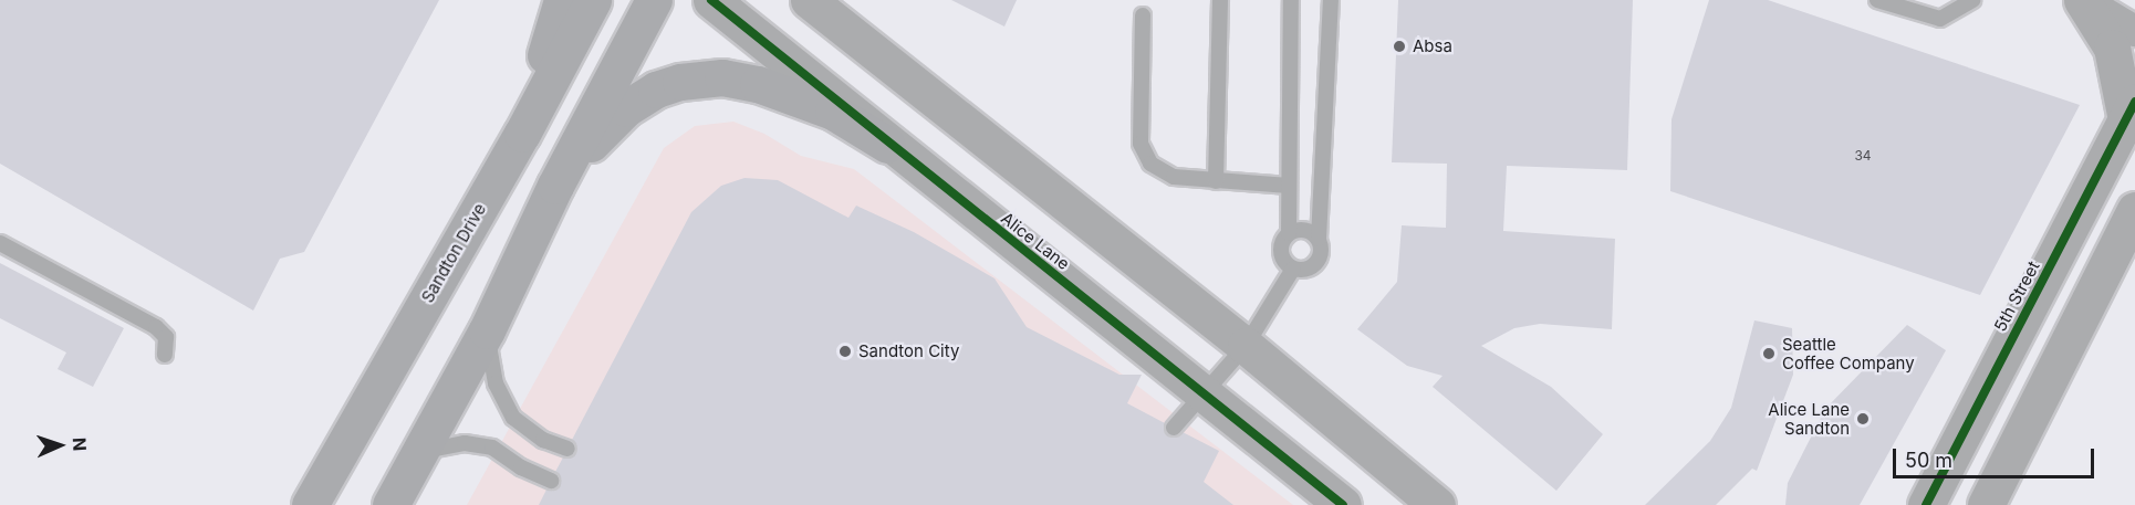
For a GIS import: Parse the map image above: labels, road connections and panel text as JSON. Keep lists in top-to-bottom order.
{
  "streets": {
    "main road": ["Sandton Drive"],
    "street": ["Alice Lane", "5th Street"]
  },
  "places": [
    "Absa",
    "Sandton City",
    "Seattle Coffee Company",
    "Alice Lane Sandton"
  ],
  "house_numbers": ["34"],
  "scale_bar": "50 m",
  "north": "right"
}
